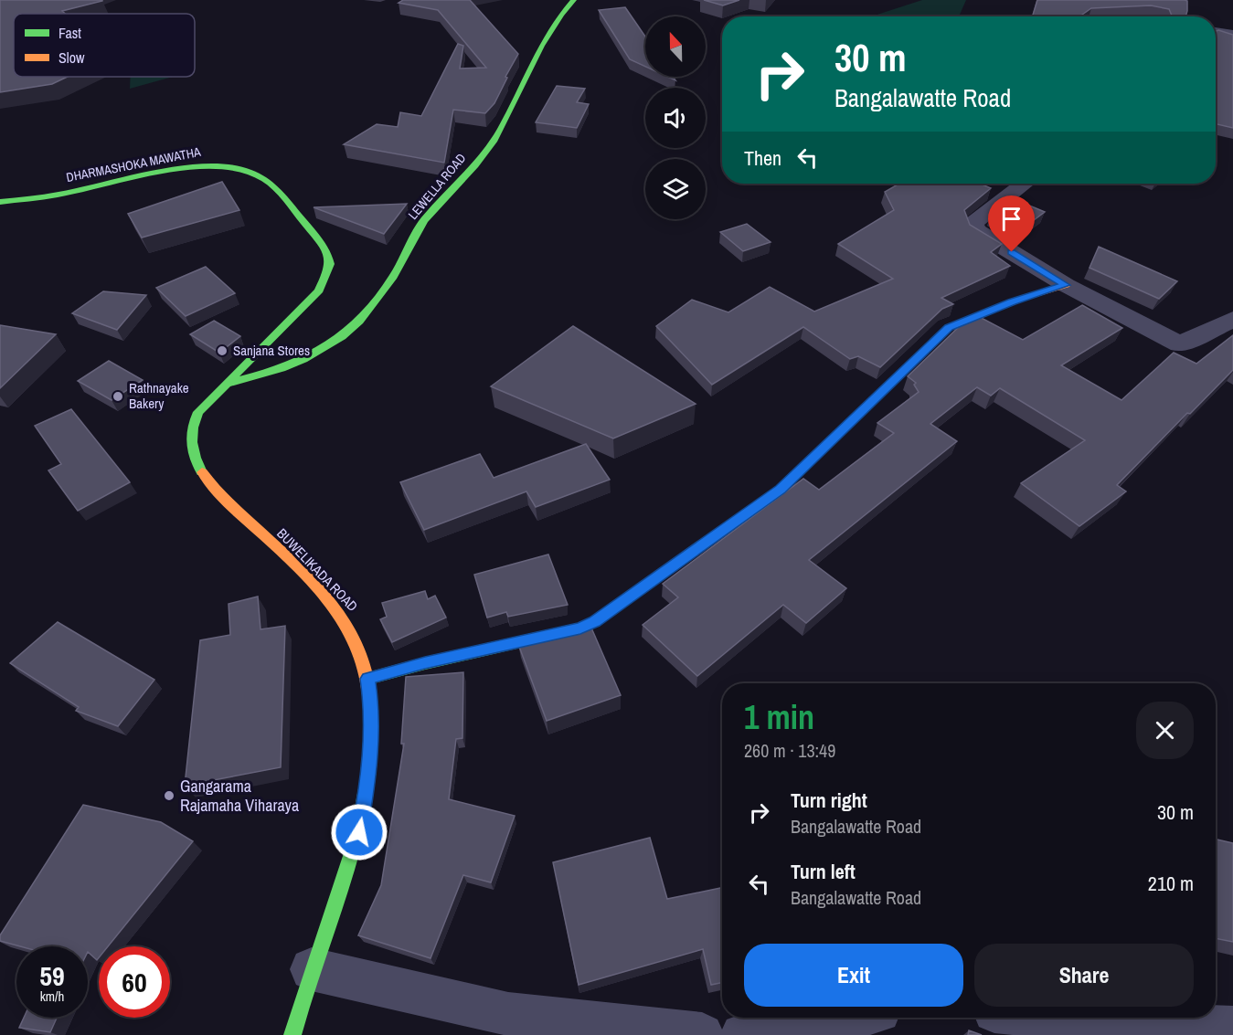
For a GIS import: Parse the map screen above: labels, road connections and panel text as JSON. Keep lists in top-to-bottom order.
{
  "streets": {
    "main road": ["DHARMASHOKA MAWATHA", "LEWELLA ROAD", "BUWELIKADA ROAD"]
  },
  "crossings": [
    ["DHARMASHOKA MAWATHA", "LEWELLA ROAD"],
    ["DHARMASHOKA MAWATHA", "BUWELIKADA ROAD"],
    ["LEWELLA ROAD", "BUWELIKADA ROAD"]
  ],
  "places": ["Sanjana Stores", "Rathnayake Bakery", "Gangarama Rajamaha Viharaya"],
  "legend": ["Fast", "Slow"],
  "north": "top",
  "page": {
    "turn": ["30 m", "Bangalawatte Road"],
    "then": "Then",
    "heading": ["1 min", "260 m · 13:49"],
    "list": [
      {
        "name": "Turn right",
        "note": "Bangalawatte Road",
        "value": "30 m"
      },
      {
        "name": "Turn left",
        "note": "Bangalawatte Road",
        "value": "210 m"
      }
    ],
    "buttons": ["Exit", "Share"],
    "speed": "59 km/h",
    "limit": "60"
  }
}
